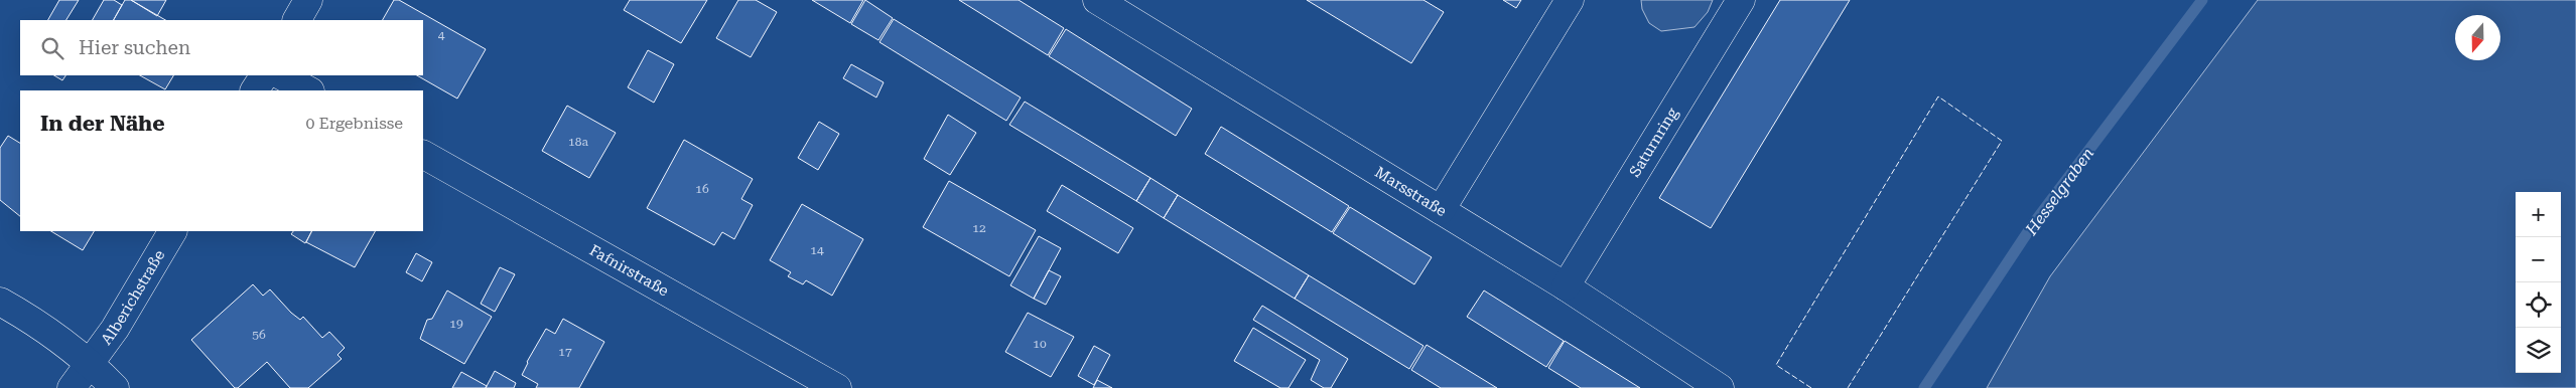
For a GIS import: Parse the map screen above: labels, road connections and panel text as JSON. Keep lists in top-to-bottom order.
{
  "streets": {
    "street": [
      "Saturnring",
      "Marsstraße",
      "Fafnirstraße",
      "Alberichstraße"
    ]
  },
  "crossings": [
    ["Saturnring", "Marsstraße"]
  ],
  "water": ["Hesselgraben"],
  "house_numbers": [
    "4",
    "18a",
    "16",
    "12",
    "14",
    "19",
    "56",
    "10",
    "17"
  ],
  "north": "bottom",
  "page": {
    "search": "Hier suchen",
    "heading": ["In der Nähe", "0 Ergebnisse"],
    "map_buttons": ["+", "−"]
  }
}
